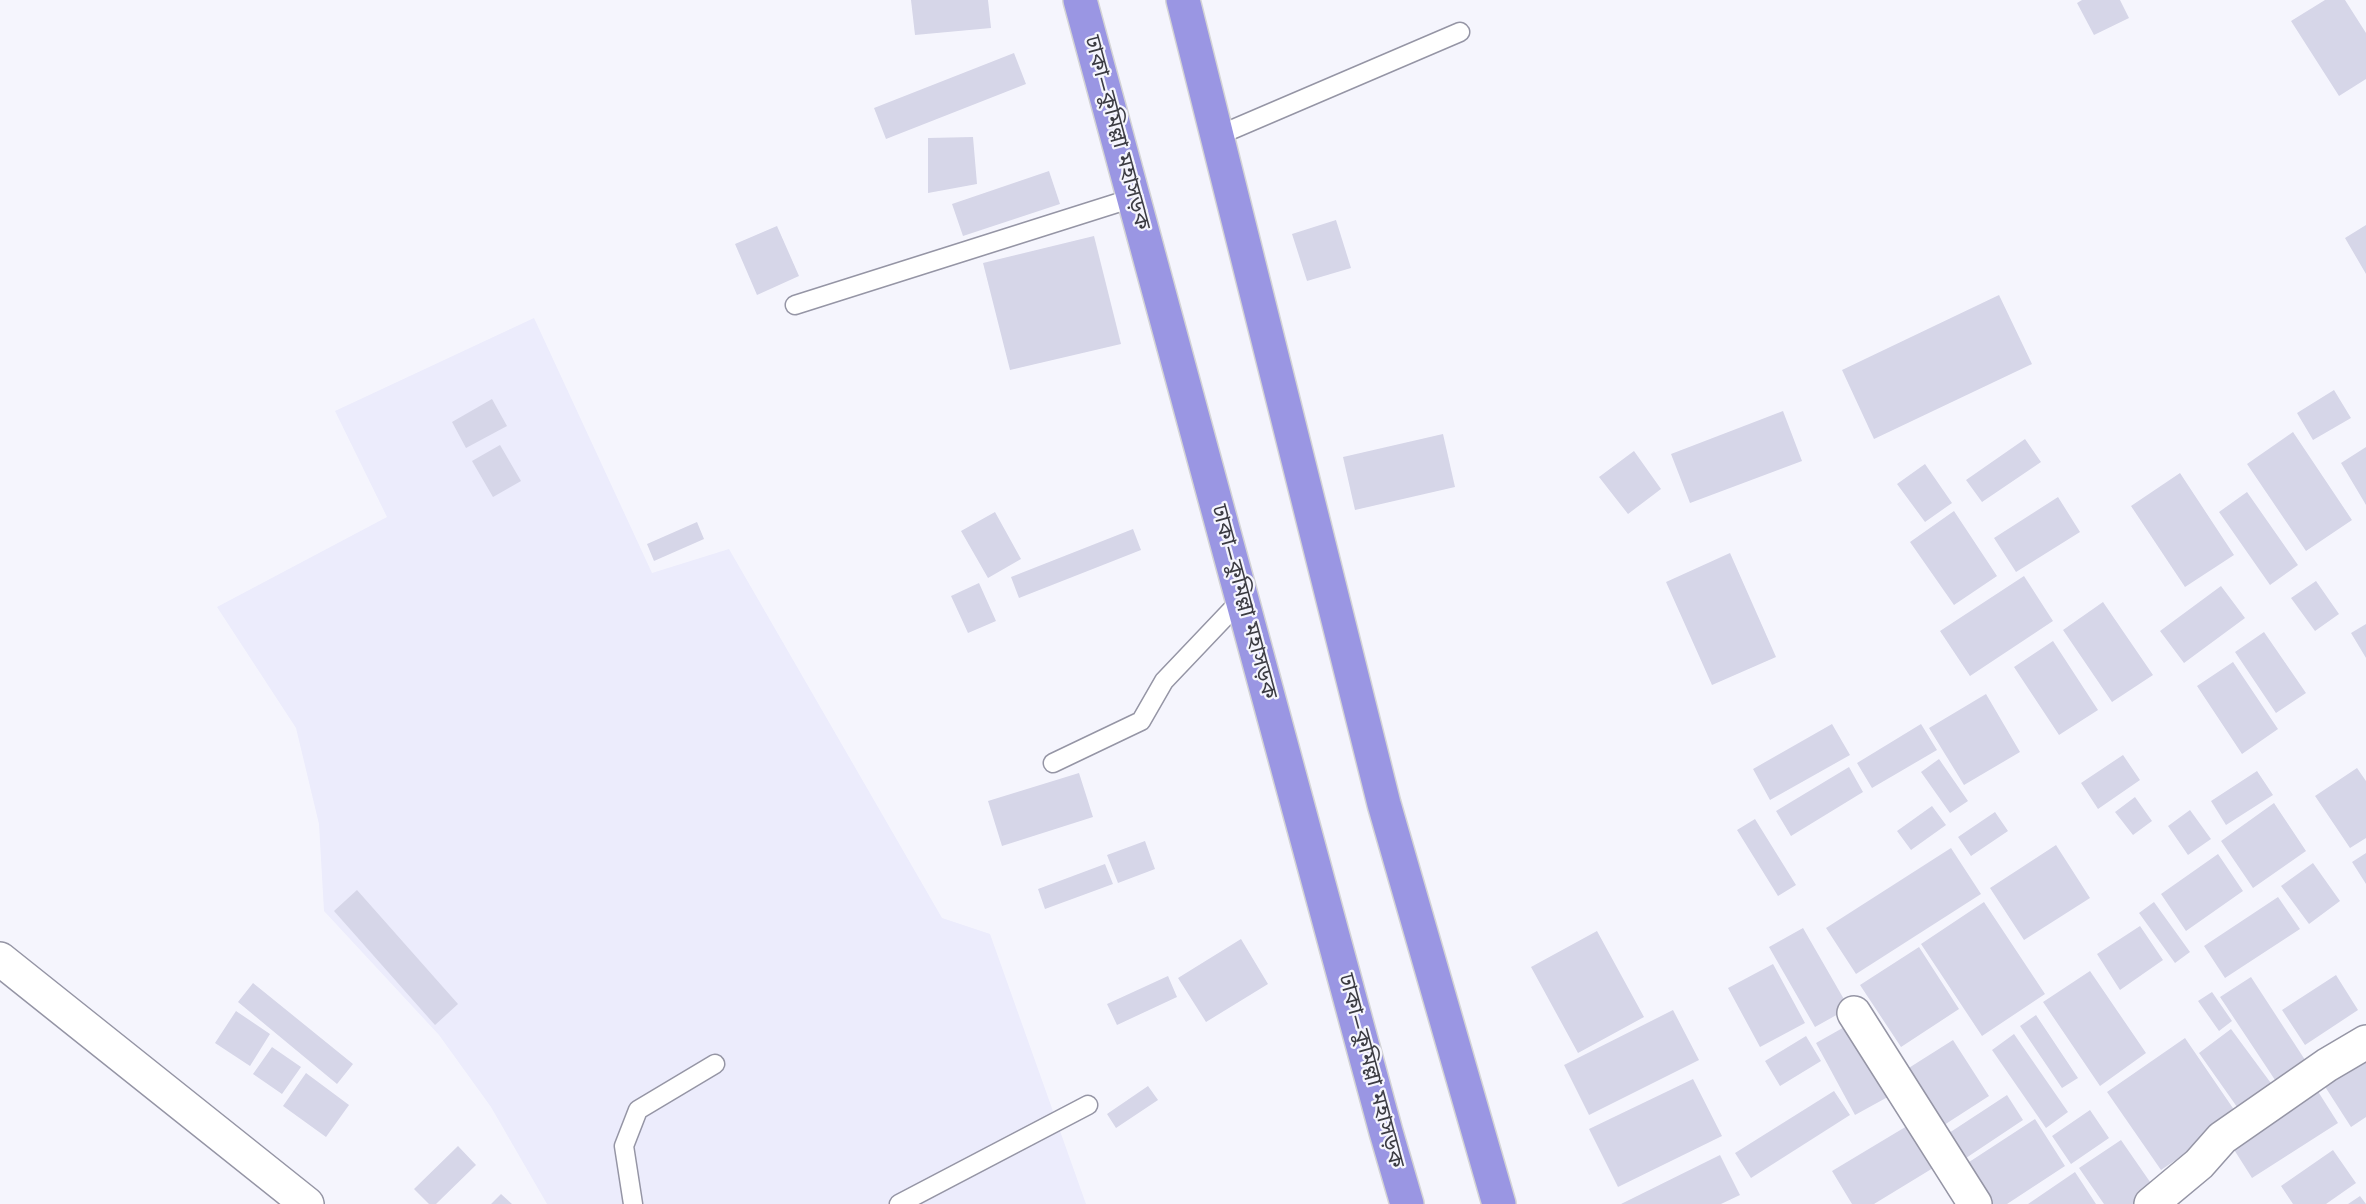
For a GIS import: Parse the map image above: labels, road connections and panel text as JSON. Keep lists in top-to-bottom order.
{
  "streets": {
    "highway": ["ঢাকা–কুমিল্লা মহাসড়ক"]
  }
}
